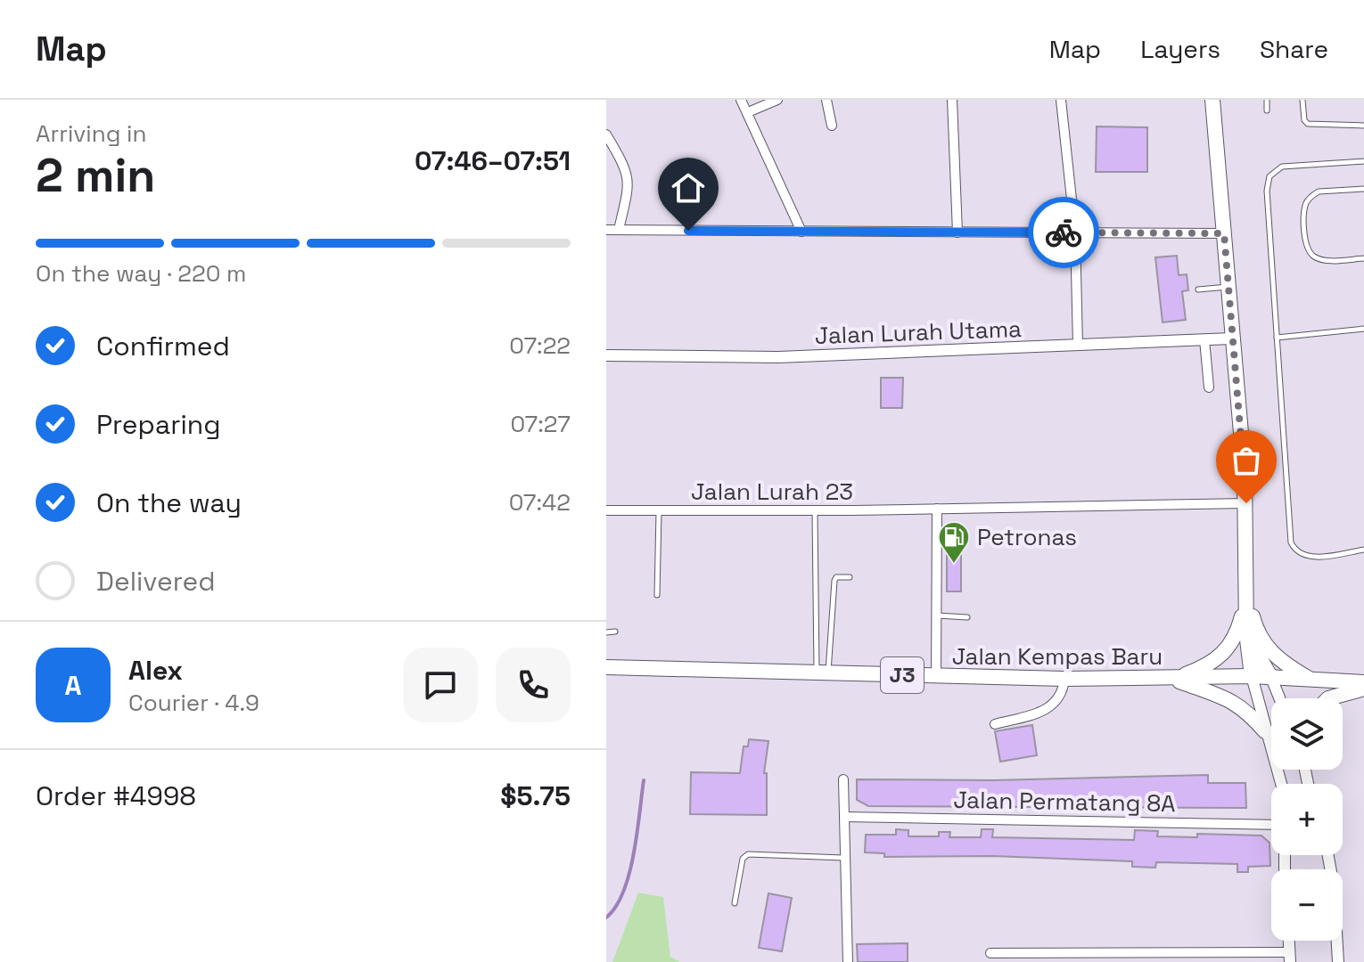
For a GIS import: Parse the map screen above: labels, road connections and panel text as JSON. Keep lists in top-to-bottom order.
{
  "streets": {
    "main road": ["Jalan Kempas Baru", "J3"],
    "street": ["Jalan Lurah Utama", "Jalan Lurah 23", "Jalan Permatang 8A"]
  },
  "places": {
    "fuel station": ["Petronas"]
  },
  "page": {
    "header": "Map",
    "nav": ["Map", "Layers", "Share"],
    "heading": ["2 min", "Arriving in", "07:46–07:51"],
    "panel": [
      "Alex",
      "Courier · 4.9",
      "Order #4998",
      "$5.75"
    ],
    "bar": "On the way · 220 m",
    "list": [
      ["Confirmed", "07:22"],
      ["Preparing", "07:27"],
      ["On the way", "07:42"],
      "Delivered"
    ],
    "round": "A",
    "map_buttons": ["+", "−"]
  }
}
